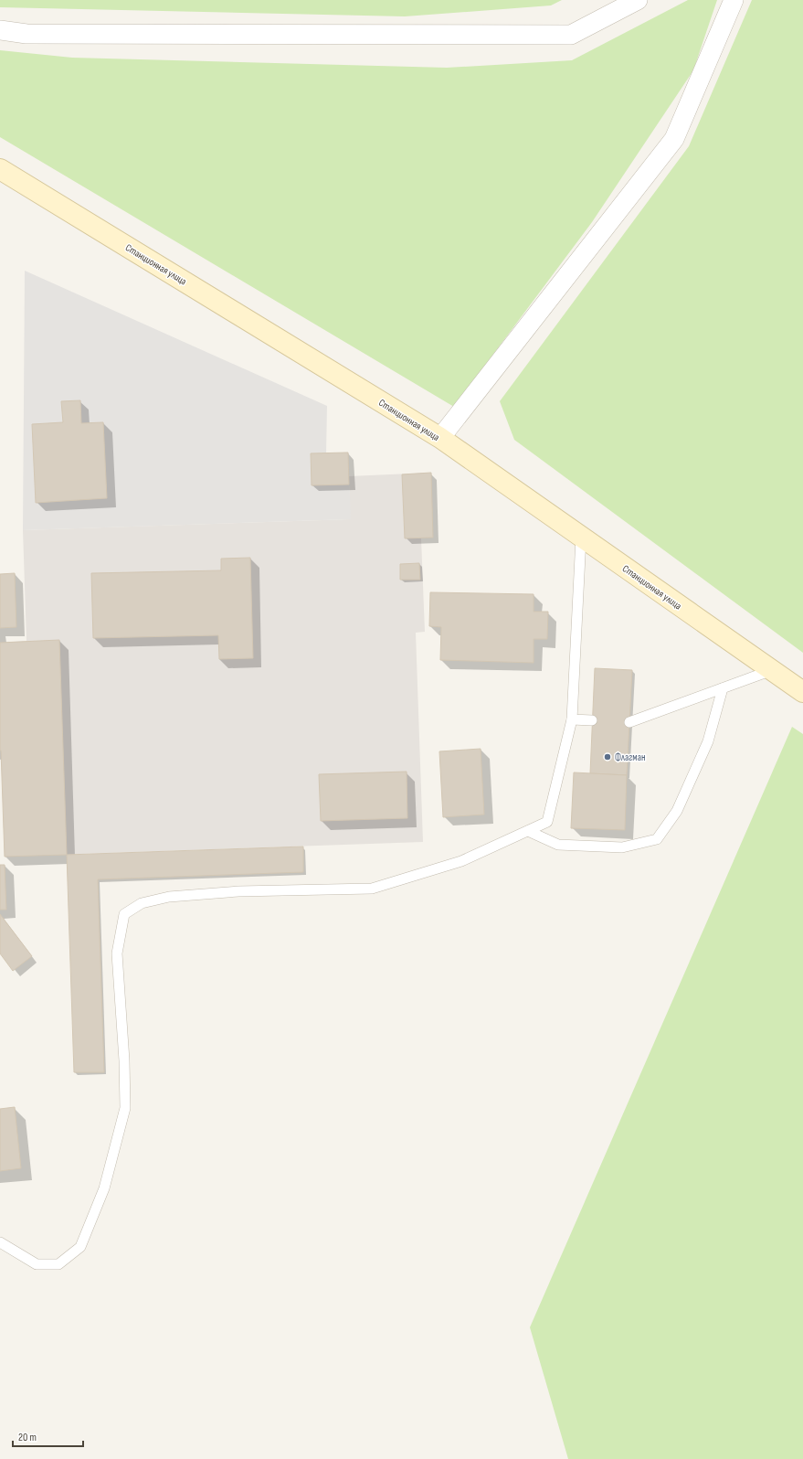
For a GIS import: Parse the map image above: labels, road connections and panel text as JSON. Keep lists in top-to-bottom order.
{
  "streets": {
    "main road": ["Станционная улица"]
  },
  "places": ["Флагман"],
  "scale_bar": "20 m"
}
